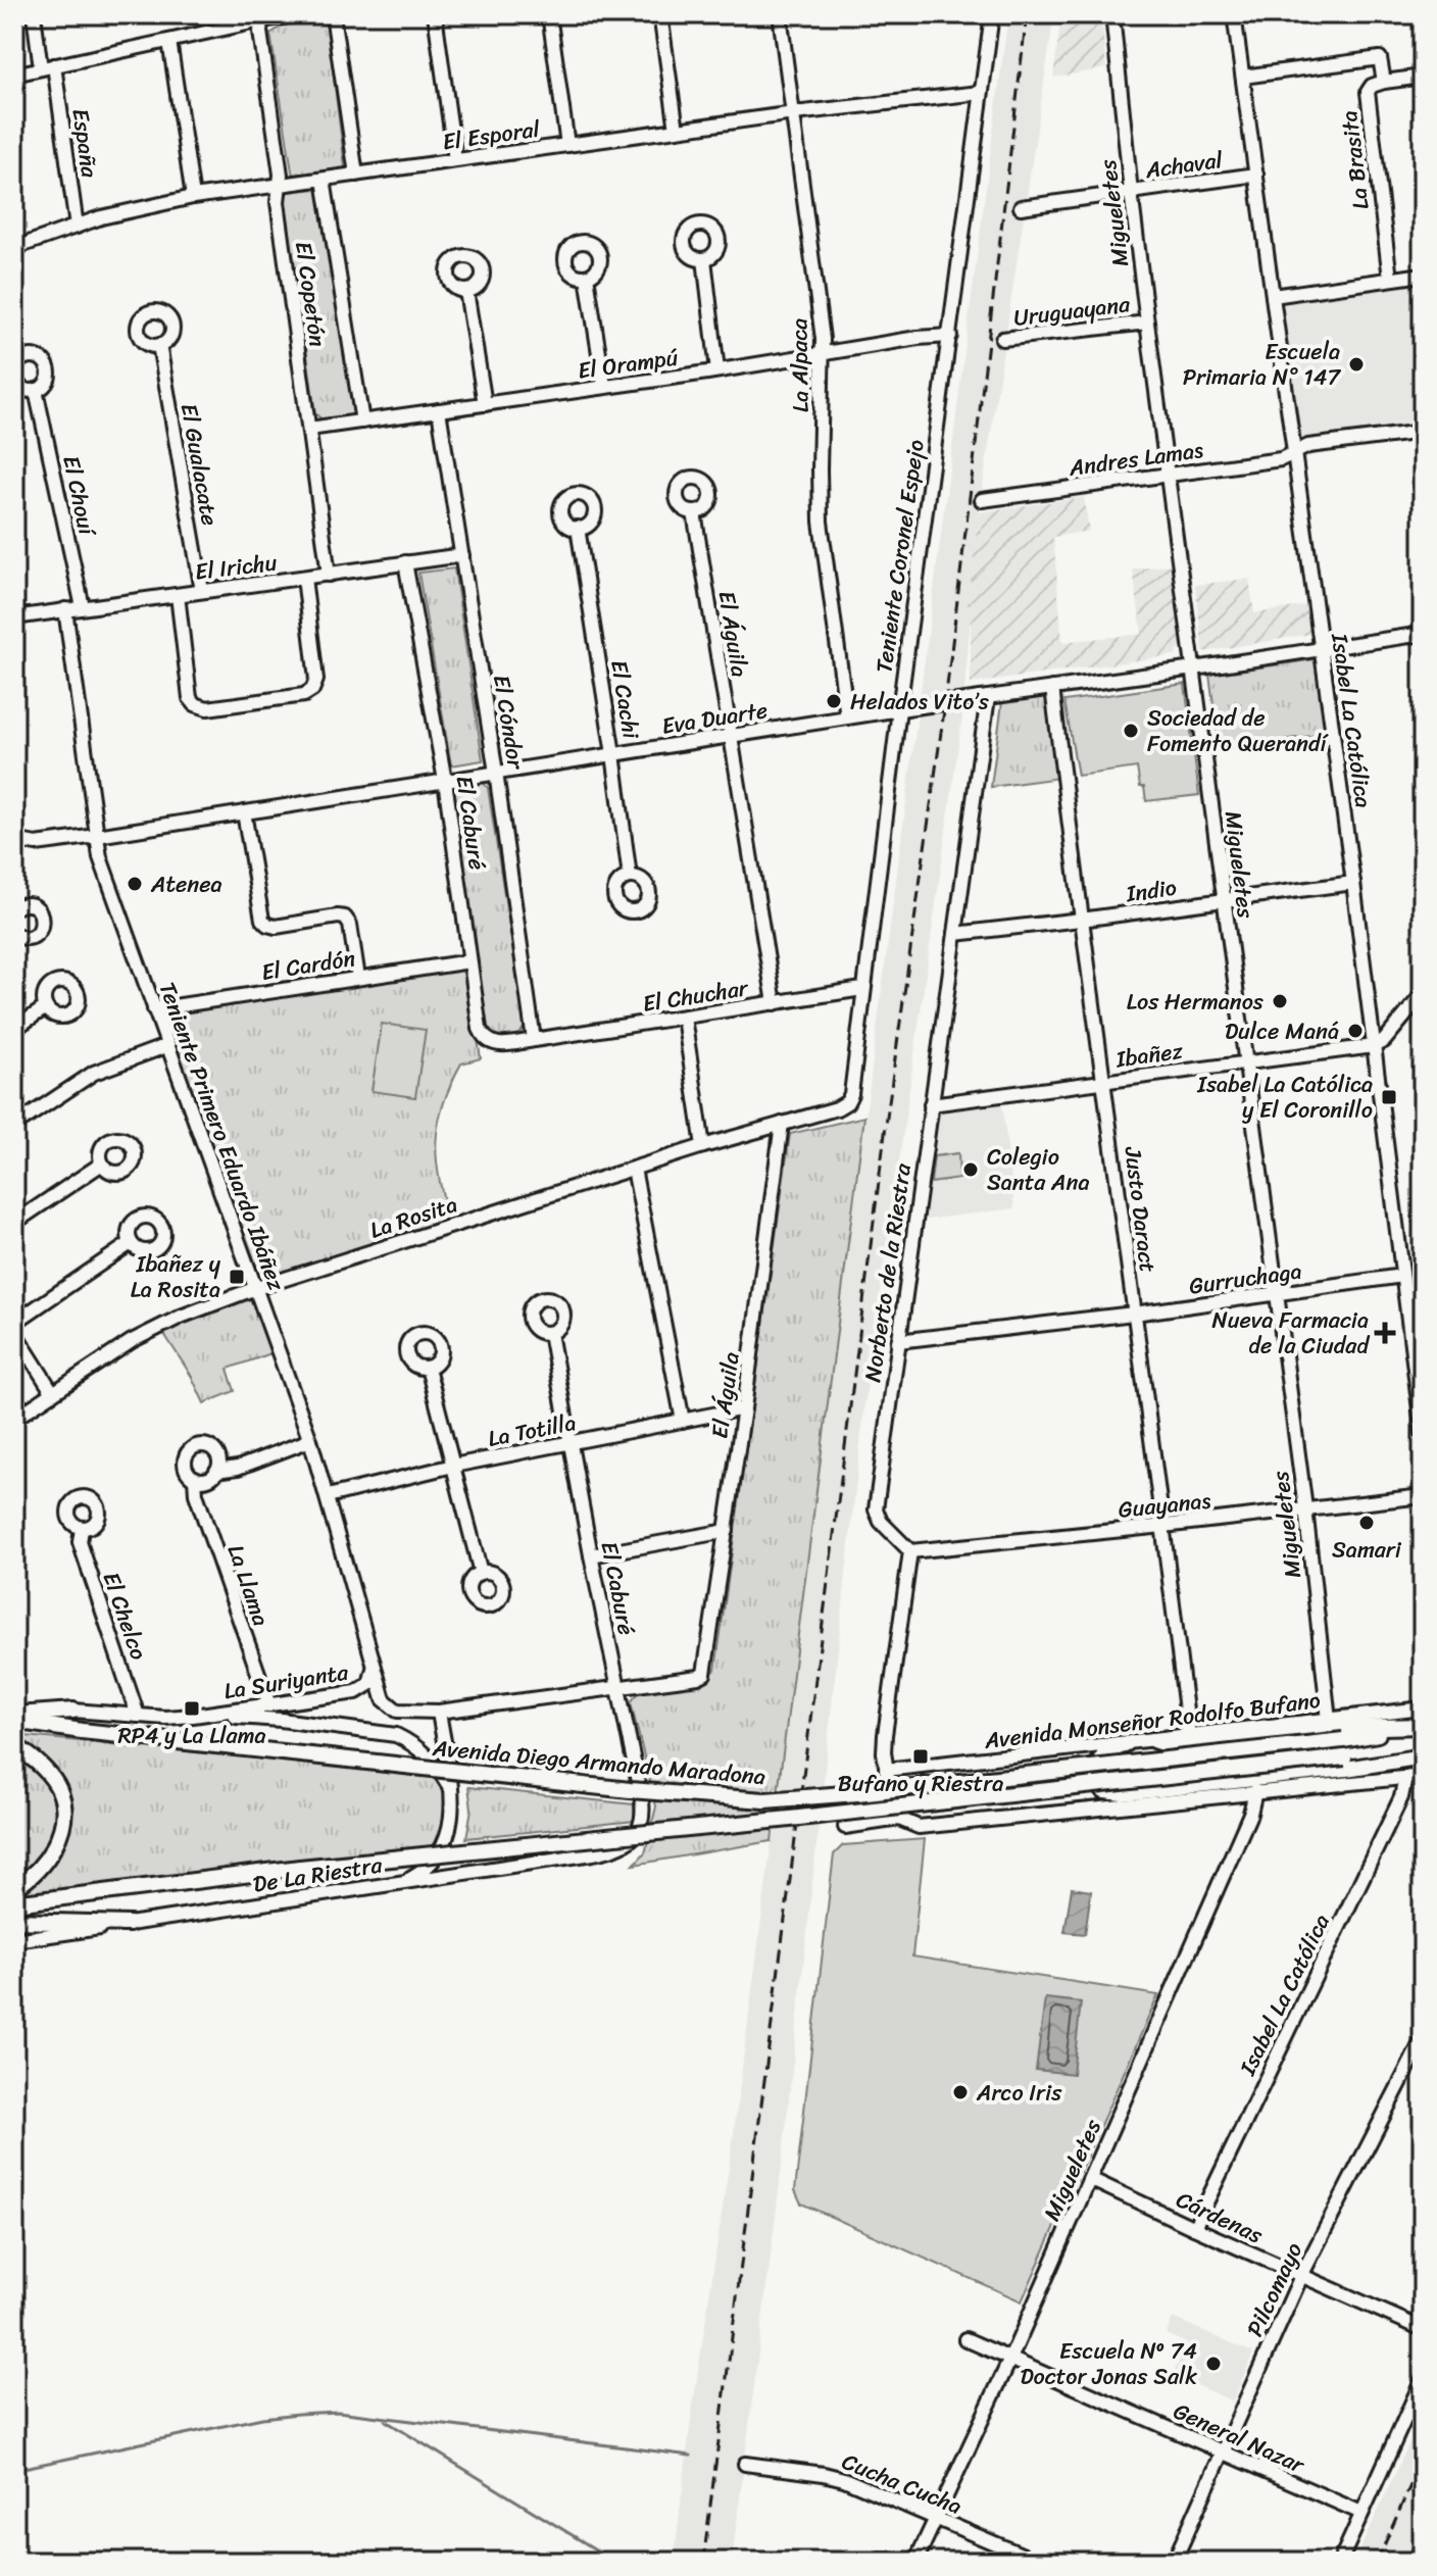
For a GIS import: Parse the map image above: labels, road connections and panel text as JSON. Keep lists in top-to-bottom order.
{
  "streets": {
    "main road": ["Avenida Diego Armando Maradona"],
    "street": [
      "El Esporal",
      "España",
      "La Brasita",
      "Achaval",
      "Migueletes",
      "El Copetón",
      "Uruguayana",
      "El Orampú",
      "La Alpaca",
      "Andres Lamas",
      "El Gualacate",
      "El Chouí",
      "Teniente Coronel Espejo",
      "El Irichu",
      "El Águila",
      "El Cachi",
      "Eva Duarte",
      "Isabel La Católica",
      "El Cóndor",
      "El Caburé",
      "Indio",
      "El Cardón",
      "El Chuchar",
      "Ibañez",
      "Teniente Primero Eduardo Ibáñez",
      "Justo Daract",
      "La Rosita",
      "Norberto de la Riestra",
      "Gurruchaga",
      "La Totilla",
      "Guayanas",
      "La Llama",
      "El Chelco",
      "La Suriyanta",
      "Avenida Monseñor Rodolfo Bufano",
      "De La Riestra",
      "Cárdenas",
      "Pilcomayo",
      "General Nazar",
      "Cucha Cucha"
    ]
  },
  "crossings": [
    ["El Esporal", "España"],
    ["El Esporal", "El Copetón"],
    ["El Esporal", "La Alpaca"],
    ["El Esporal", "Teniente Coronel Espejo"],
    ["Achaval", "Migueletes"],
    ["Achaval", "Isabel La Católica"],
    ["Migueletes", "Uruguayana"],
    ["Migueletes", "Andres Lamas"],
    ["Migueletes", "Eva Duarte"],
    ["Migueletes", "Indio"],
    ["Migueletes", "Ibañez"],
    ["Migueletes", "Gurruchaga"],
    ["Migueletes", "Guayanas"],
    ["Migueletes", "Avenida Monseñor Rodolfo Bufano"],
    ["Migueletes", "Cárdenas"],
    ["Migueletes", "General Nazar"],
    ["Migueletes", "Cucha Cucha"],
    ["El Copetón", "El Orampú"],
    ["El Copetón", "El Irichu"],
    ["El Orampú", "La Alpaca"],
    ["El Orampú", "Teniente Coronel Espejo"],
    ["El Orampú", "El Cóndor"],
    ["La Alpaca", "Eva Duarte"],
    ["Andres Lamas", "Isabel La Católica"],
    ["El Gualacate", "El Irichu"],
    ["El Chouí", "El Irichu"],
    ["Teniente Coronel Espejo", "Eva Duarte"],
    ["Teniente Coronel Espejo", "El Chuchar"],
    ["Teniente Coronel Espejo", "La Rosita"],
    ["El Irichu", "El Cóndor"],
    ["El Irichu", "El Caburé"],
    ["El Irichu", "Teniente Primero Eduardo Ibáñez"],
    ["El Águila", "Eva Duarte"],
    ["El Águila", "El Chuchar"],
    ["El Águila", "La Rosita"],
    ["El Águila", "La Totilla"],
    ["El Águila", "La Suriyanta"],
    ["El Cachi", "Eva Duarte"],
    ["Eva Duarte", "Isabel La Católica"],
    ["Eva Duarte", "El Cóndor"],
    ["Eva Duarte", "El Caburé"],
    ["Eva Duarte", "Teniente Primero Eduardo Ibáñez"],
    ["Eva Duarte", "Justo Daract"],
    ["Eva Duarte", "Norberto de la Riestra"],
    ["Isabel La Católica", "Indio"],
    ["Isabel La Católica", "Ibañez"],
    ["Isabel La Católica", "Gurruchaga"],
    ["Isabel La Católica", "Cárdenas"],
    ["El Cóndor", "El Caburé"],
    ["El Cóndor", "El Chuchar"],
    ["El Caburé", "El Cardón"],
    ["El Caburé", "El Chuchar"],
    ["El Caburé", "La Totilla"],
    ["El Caburé", "La Suriyanta"],
    ["El Caburé", "De La Riestra"],
    ["Indio", "Justo Daract"],
    ["Indio", "Norberto de la Riestra"],
    ["El Cardón", "Teniente Primero Eduardo Ibáñez"],
    ["Ibañez", "Justo Daract"],
    ["Ibañez", "Norberto de la Riestra"],
    ["Teniente Primero Eduardo Ibáñez", "La Rosita"],
    ["Teniente Primero Eduardo Ibáñez", "La Totilla"],
    ["Teniente Primero Eduardo Ibáñez", "La Suriyanta"],
    ["Justo Daract", "Gurruchaga"],
    ["Justo Daract", "Guayanas"],
    ["Justo Daract", "Avenida Monseñor Rodolfo Bufano"],
    ["Norberto de la Riestra", "Gurruchaga"],
    ["Norberto de la Riestra", "Guayanas"],
    ["La Llama", "La Suriyanta"],
    ["El Chelco", "La Suriyanta"],
    ["Cárdenas", "Pilcomayo"],
    ["Pilcomayo", "General Nazar"]
  ],
  "places": {
    "other": [
      "Escuela Primaria N° 147",
      "Helados Vito’s",
      "Sociedad de Fomento Querandí",
      "Atenea",
      "Los Hermanos",
      "Dulce Maná",
      "Colegio Santa Ana",
      "Samari",
      "Arco Iris",
      "Escuela Nº 74 Doctor Jonas Salk"
    ],
    "transit": [
      "Isabel La Católica y El Coronillo",
      "Ibañez y La Rosita",
      "RP4 y La Llama",
      "Bufano y Riestra"
    ],
    "health": ["Nueva Farmacia de la Ciudad"]
  }
}
